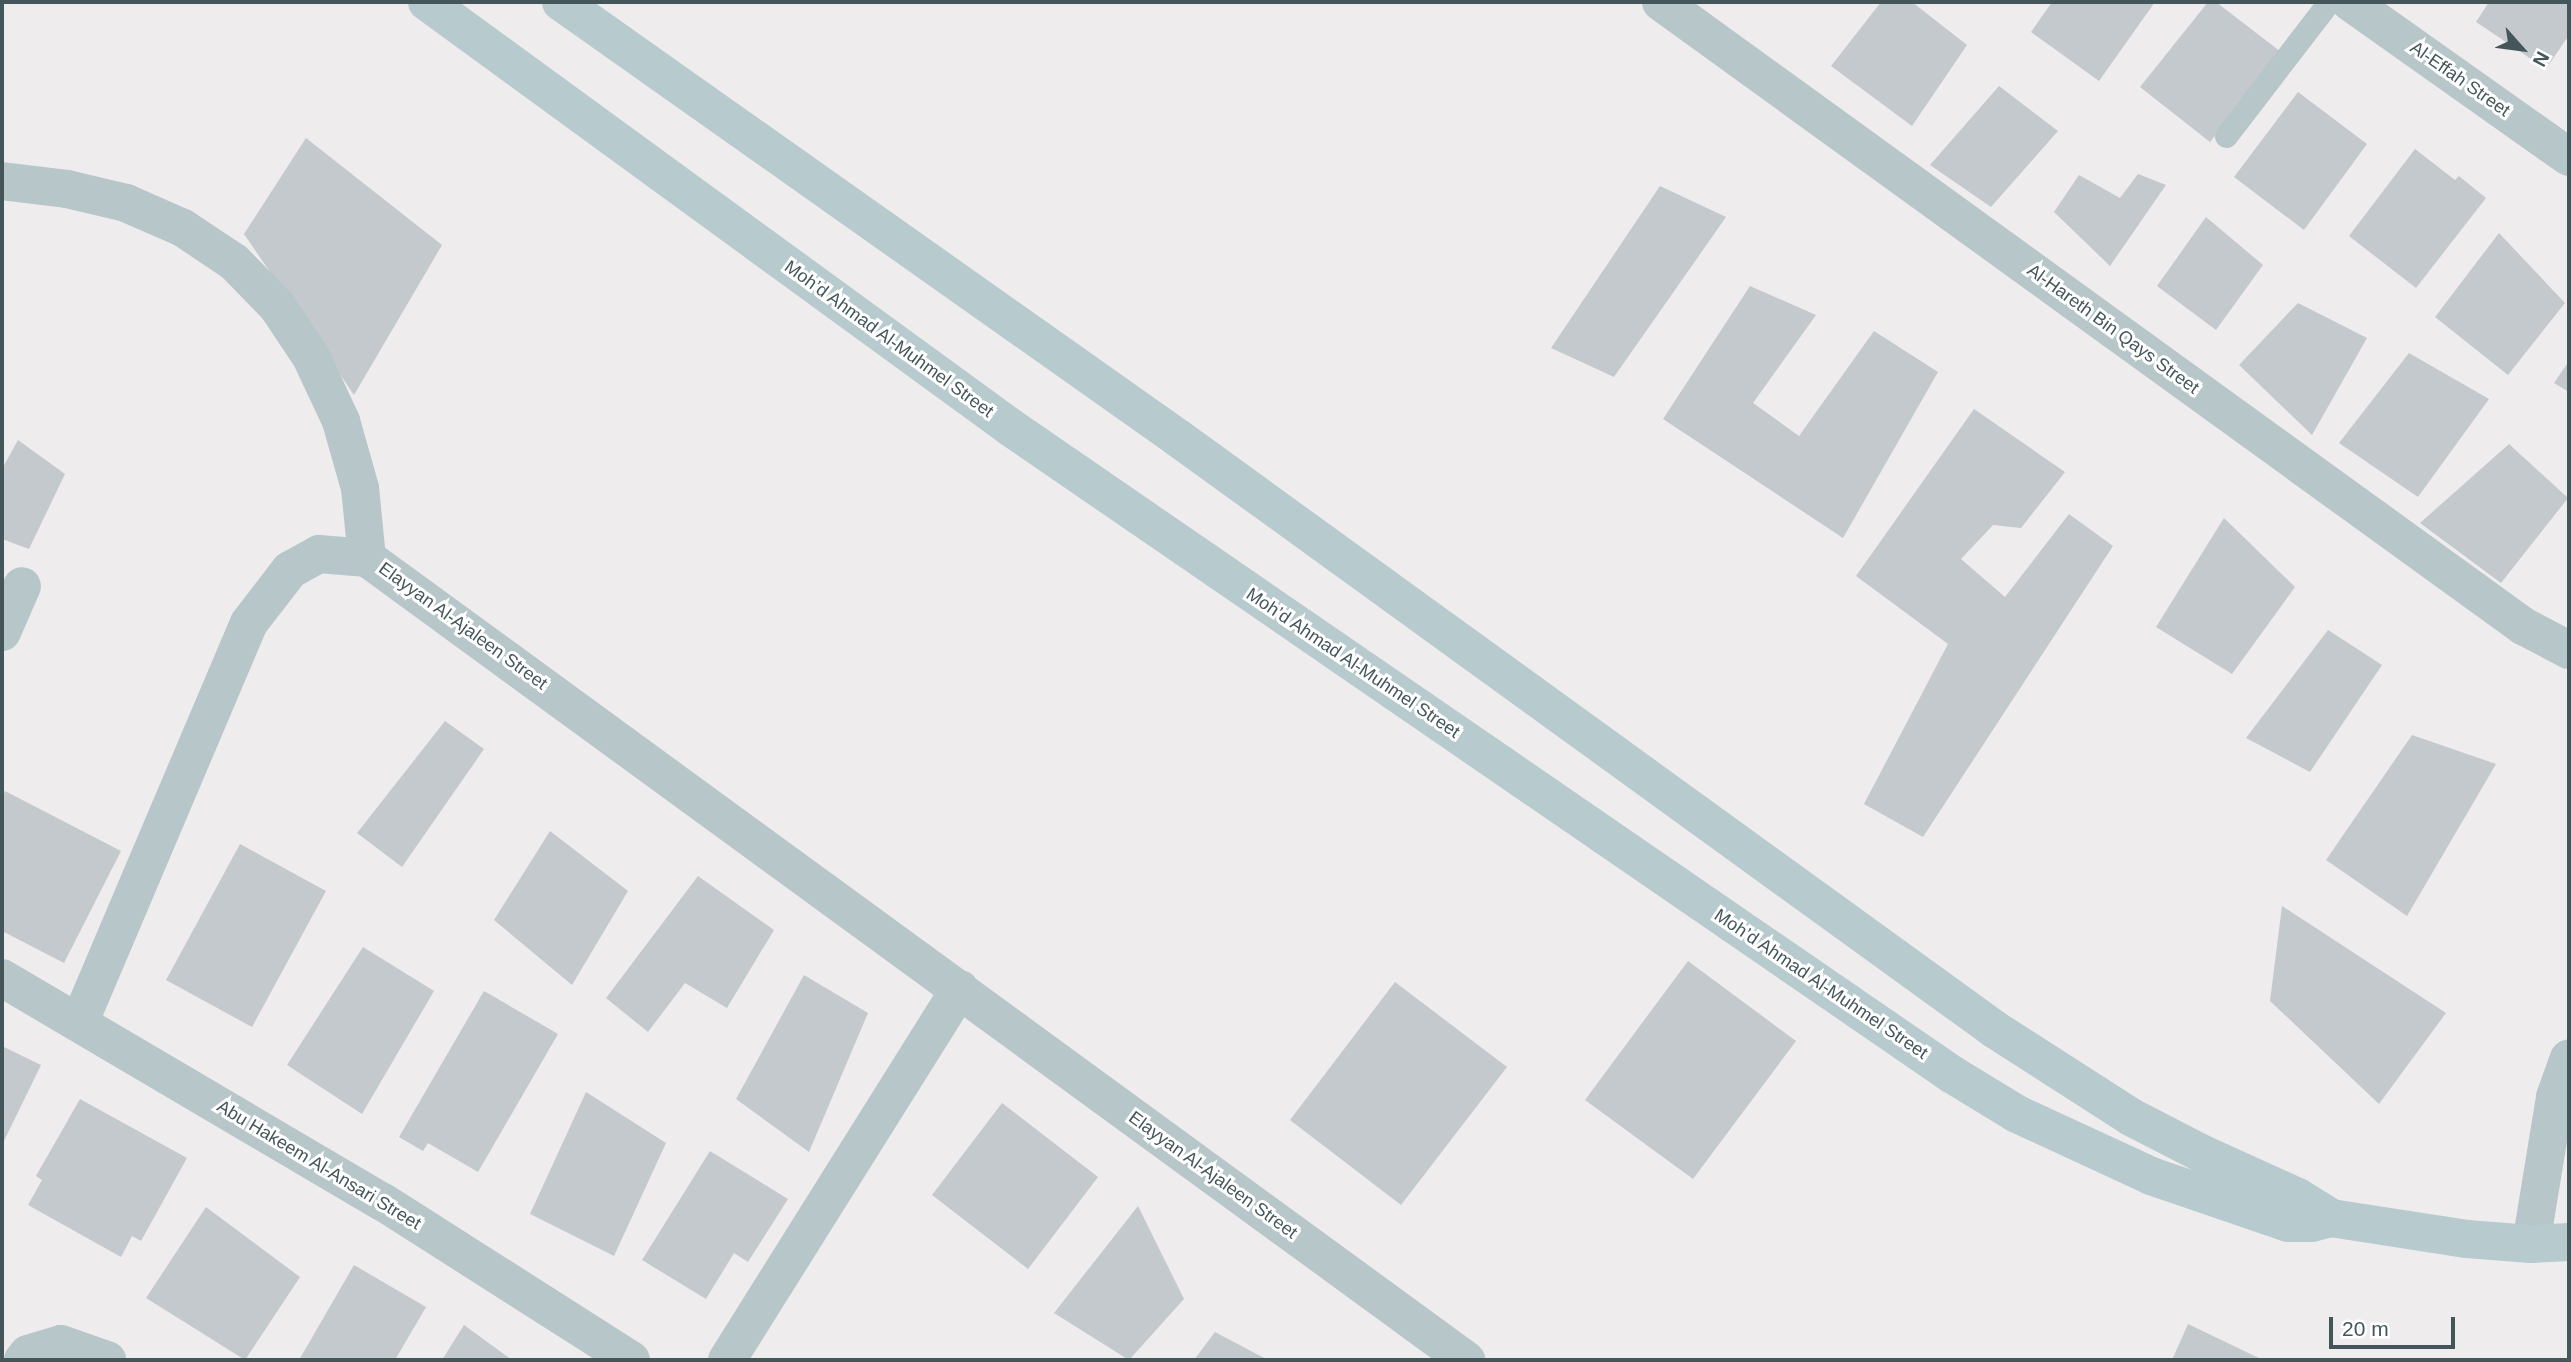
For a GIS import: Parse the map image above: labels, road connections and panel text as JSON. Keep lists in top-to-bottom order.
{
  "streets": {
    "main road": ["Moh’d Ahmad Al-Muhmel Street"],
    "street": [
      "Al-Effah Street",
      "Al-Hareth Bin Qays Street",
      "Elayyan Al-Ajaleen Street",
      "Abu Hakeem Al-Ansari Street"
    ]
  },
  "crossings": [
    ["Elayyan Al-Ajaleen Street", "Abu Hakeem Al-Ansari Street"]
  ],
  "scale_bar": "20 m",
  "north": "bottom right"
}
